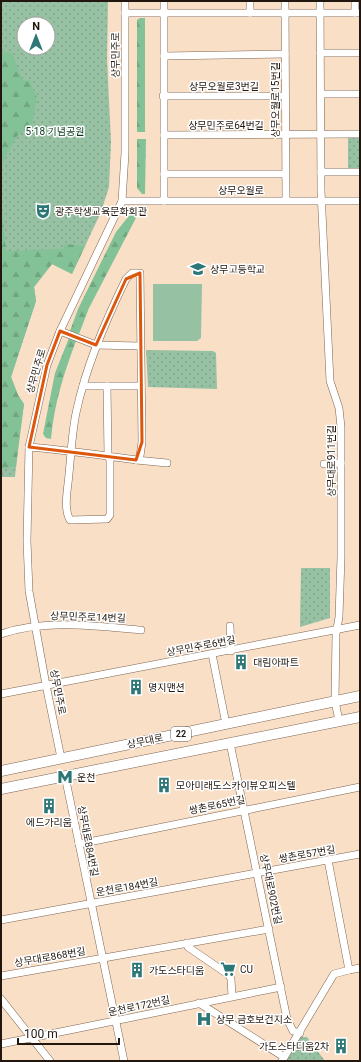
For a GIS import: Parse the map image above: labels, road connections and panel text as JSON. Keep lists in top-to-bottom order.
{
  "streets": {
    "main road": ["22", "상무대로"],
    "street": [
      "상무민주로",
      "상무오월로3번길",
      "상무오월로15번길",
      "상무민주로64번길",
      "상무오월로",
      "상무대로911번길",
      "상무민주로14번길",
      "상무민주로6번길",
      "쌍촌로65번길",
      "상무대로884번길",
      "쌍촌로57번길",
      "운천로184번길",
      "상무대로902번길",
      "상무대로868번길",
      "운천로172번길"
    ]
  },
  "crossings": [
    ["상무민주로", "상무오월로"],
    ["상무민주로", "상무민주로14번길"],
    ["상무민주로", "상무민주로6번길"],
    ["상무민주로", "상무대로"],
    ["상무오월로3번길", "상무오월로15번길"],
    ["상무오월로15번길", "상무민주로64번길"],
    ["상무오월로15번길", "상무오월로"],
    ["상무민주로64번길", "상무대로911번길"],
    ["상무오월로", "상무대로911번길"],
    ["상무대로911번길", "상무민주로6번길"],
    ["상무대로911번길", "상무대로"],
    ["상무대로", "상무대로884번길"],
    ["상무대로", "상무대로902번길"],
    ["쌍촌로65번길", "상무대로884번길"],
    ["쌍촌로65번길", "상무대로902번길"],
    ["상무대로884번길", "운천로184번길"],
    ["상무대로884번길", "상무대로868번길"],
    ["상무대로884번길", "운천로172번길"],
    ["쌍촌로57번길", "운천로184번길"],
    ["쌍촌로57번길", "상무대로902번길"],
    ["운천로184번길", "상무대로902번길"],
    ["상무대로902번길", "운천로172번길"]
  ],
  "parks": ["5·18 기념공원"],
  "places": {
    "theatre": ["광주학생교육문화회관"],
    "school or university": ["상무고등학교"],
    "building": [
      "대림아파트",
      "명지맨션",
      "모아미래도스카이뷰오피스텔",
      "에드가리움",
      "가도스타디움",
      "가도스타디움2차"
    ],
    "metro station": ["운천"],
    "supermarket": ["CU"],
    "hospital": ["상무 금호보건지소"]
  },
  "scale_bar": "100 m",
  "north": "top"
}
